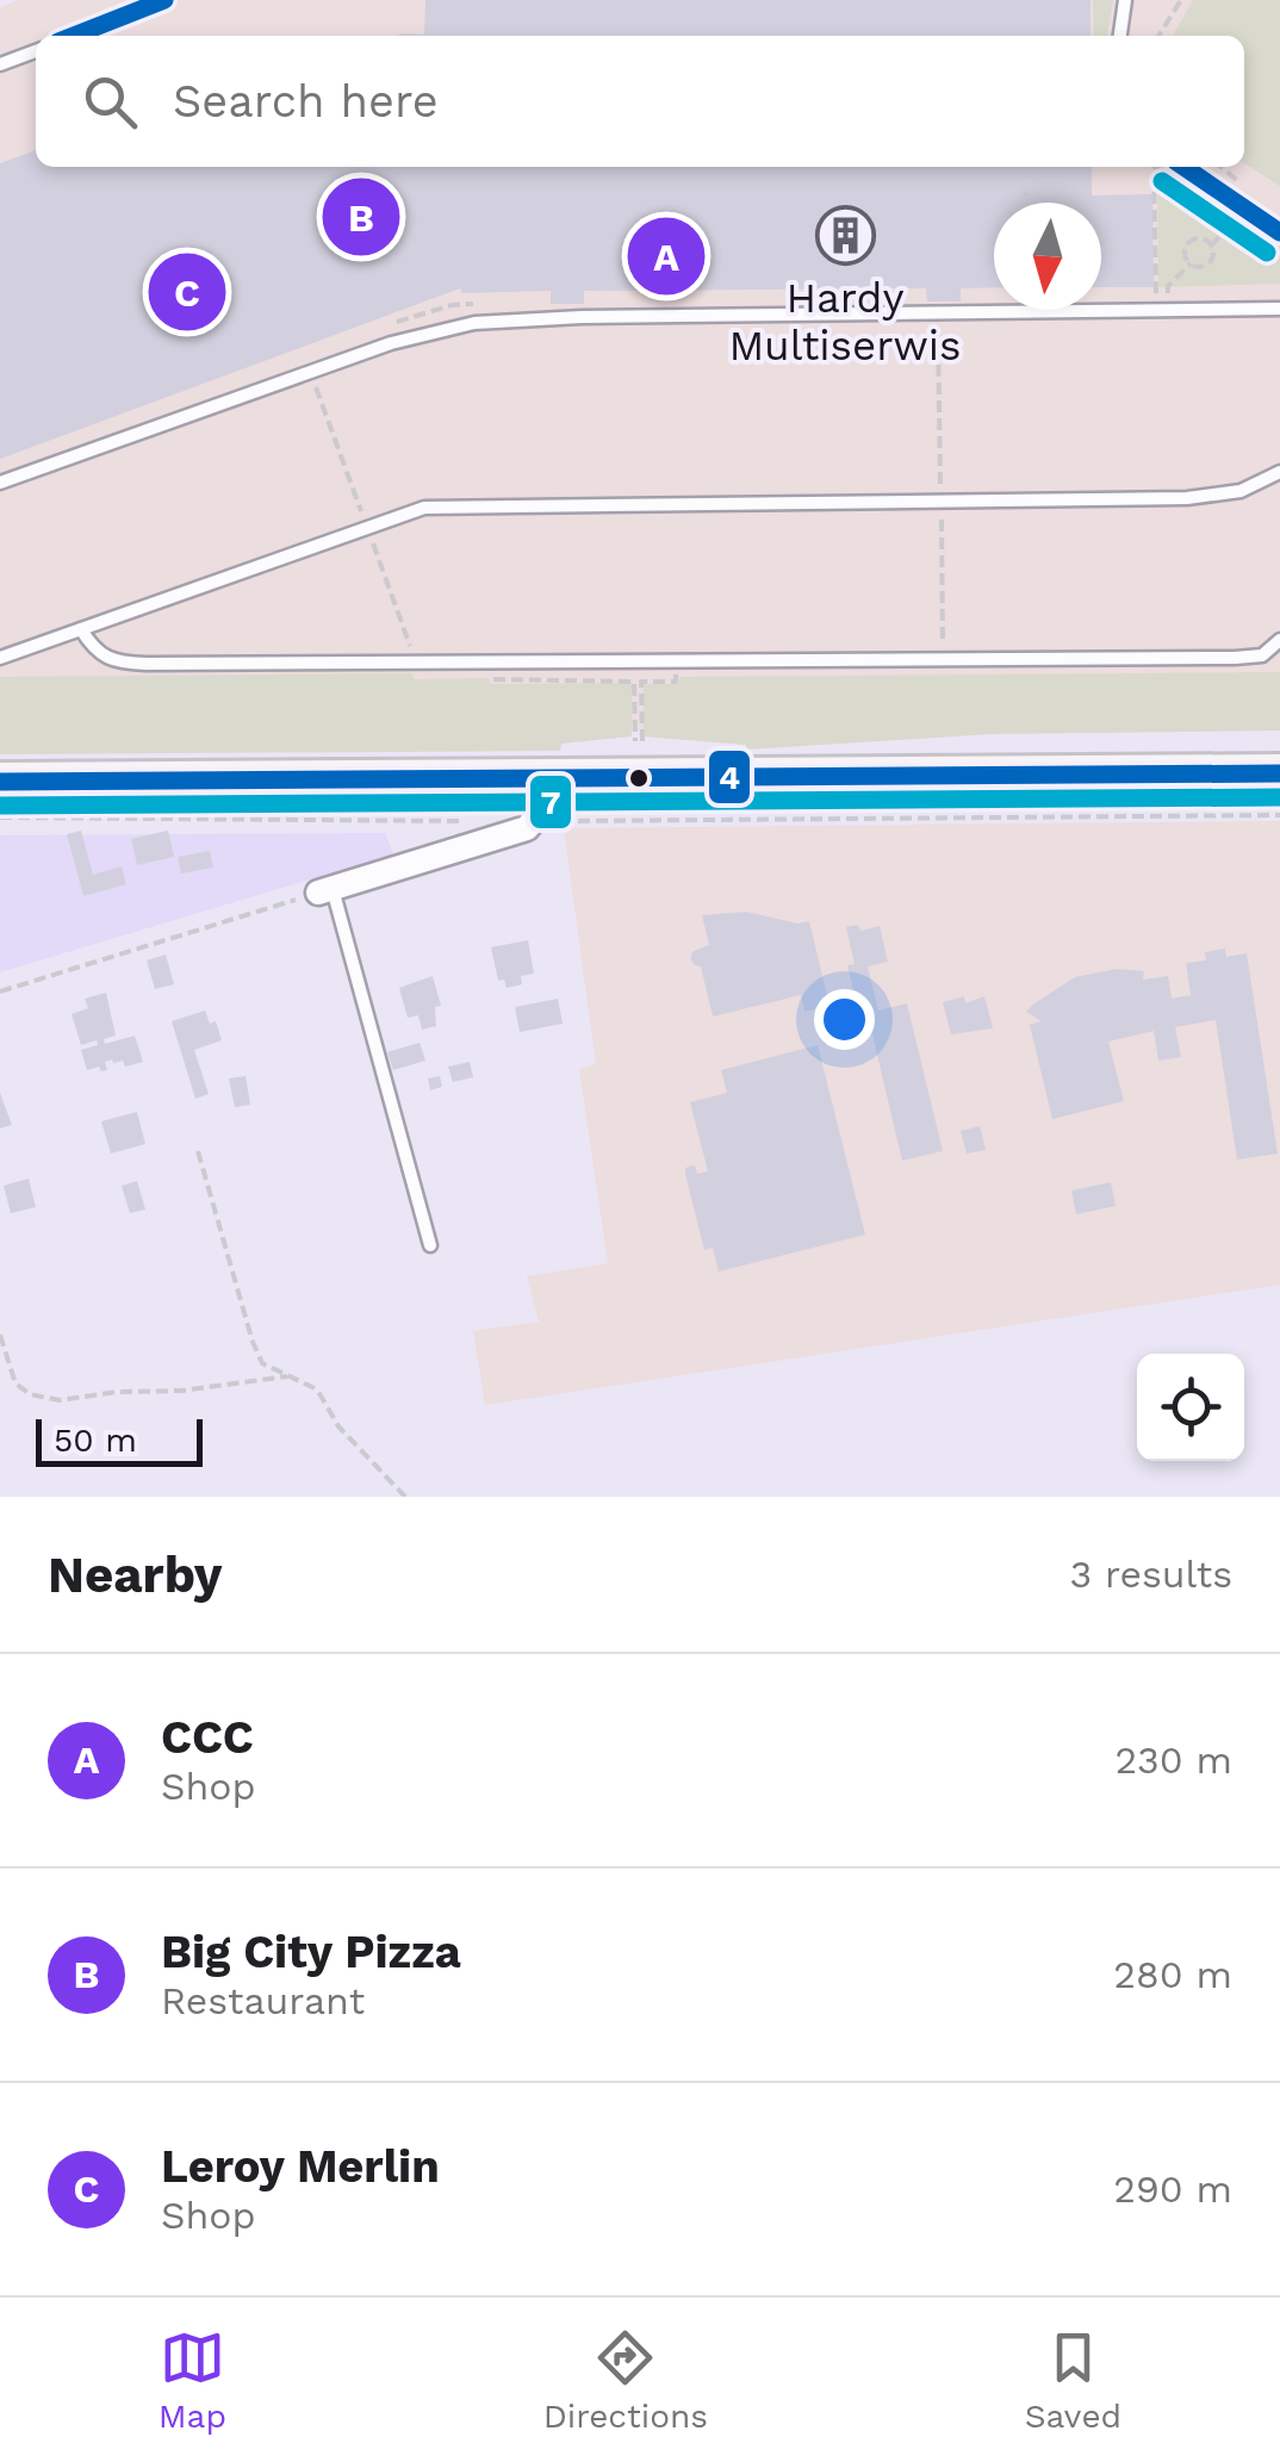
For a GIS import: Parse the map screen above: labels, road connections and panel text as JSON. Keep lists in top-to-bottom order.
{
  "places": {
    "building": ["Hardy Multiserwis"]
  },
  "lines": ["transit line 4", "transit line 7"],
  "scale_bar": "50 m",
  "north": "bottom",
  "page": {
    "search": "Search here",
    "pins": ["B", "A", "C"],
    "scale": "50 m",
    "heading": ["Nearby", "3 results"],
    "list": [
      {
        "mark": "A",
        "name": "CCC",
        "note": "Shop",
        "value": "230 m"
      },
      {
        "mark": "B",
        "name": "Big City Pizza",
        "note": "Restaurant",
        "value": "280 m"
      },
      {
        "mark": "C",
        "name": "Leroy Merlin",
        "note": "Shop",
        "value": "290 m"
      }
    ],
    "nav": ["Map", "Directions", "Saved"]
  }
}
